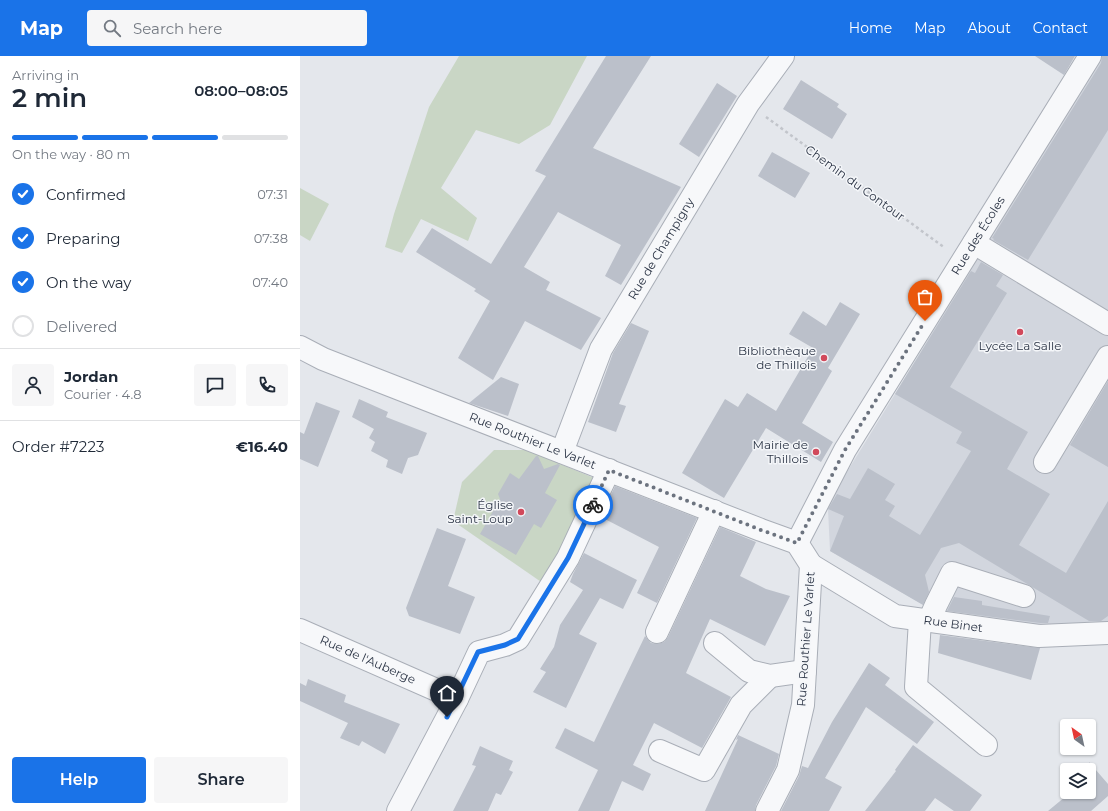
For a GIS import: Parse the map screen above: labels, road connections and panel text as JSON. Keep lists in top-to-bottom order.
{
  "streets": {
    "street": [
      "Rue des Écoles",
      "Rue de Champigny",
      "Rue Routhier Le Varlet",
      "Rue Binet",
      "Rue de l'Auberge"
    ],
    "path": ["Chemin du Contour"]
  },
  "crossings": [
    ["Chemin du Contour", "Rue des Écoles"],
    ["Chemin du Contour", "Rue de Champigny"],
    ["Rue des Écoles", "Rue Routhier Le Varlet"],
    ["Rue de Champigny", "Rue Routhier Le Varlet"],
    ["Rue Routhier Le Varlet", "Rue Binet"]
  ],
  "places": [
    "Lycée La Salle",
    "Bibliothèque de Thillois",
    "Mairie de Thillois",
    "Église Saint-Loup"
  ],
  "north": "top left",
  "page": {
    "header": "Map",
    "search": "Search here",
    "nav": [
      "Home",
      "Map",
      "About",
      "Contact"
    ],
    "heading": ["2 min", "Arriving in", "08:00–08:05"],
    "panel": [
      "Jordan",
      "Courier · 4.8",
      "Order #7223",
      "€16.40"
    ],
    "bar": "On the way · 80 m",
    "list": [
      ["Confirmed", "07:31"],
      ["Preparing", "07:38"],
      ["On the way", "07:40"],
      "Delivered"
    ],
    "buttons": ["Help", "Share"]
  }
}
